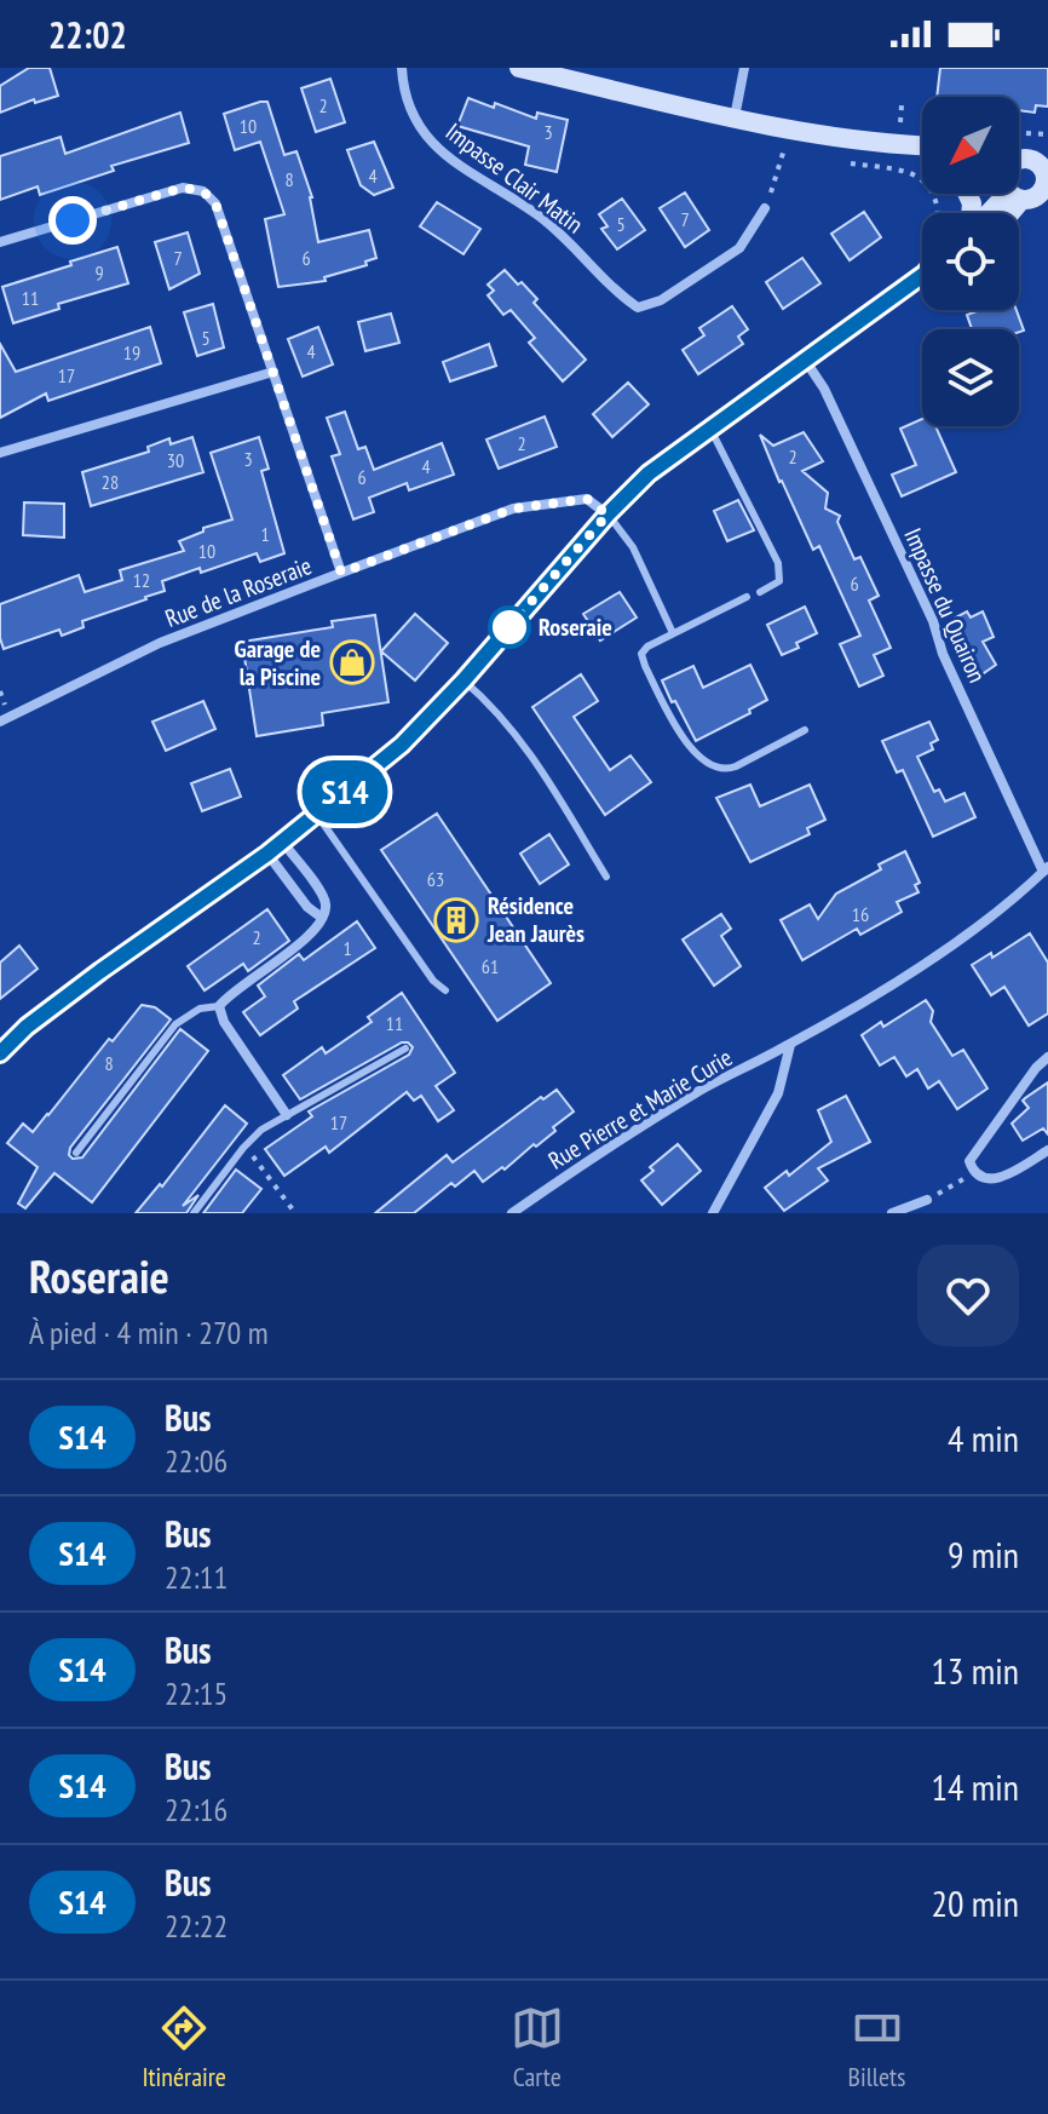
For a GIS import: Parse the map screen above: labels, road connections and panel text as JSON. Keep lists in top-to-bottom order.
{
  "streets": {
    "street": [
      "Impasse Clair Matin",
      "Rue de la Roseraie",
      "Impasse du Quairon",
      "Rue Pierre et Marie Curie"
    ]
  },
  "crossings": [
    ["Impasse du Quairon", "Rue Pierre et Marie Curie"]
  ],
  "places": {
    "other": ["Roseraie"],
    "shop": ["Garage de la Piscine"],
    "building": ["Résidence Jean Jaurès"]
  },
  "lines": ["bus line S14"],
  "house_numbers": [
    "2",
    "10",
    "3",
    "4",
    "8",
    "7",
    "5",
    "7",
    "6",
    "9",
    "11",
    "5",
    "4",
    "19",
    "17",
    "2",
    "2",
    "3",
    "30",
    "4",
    "6",
    "28",
    "1",
    "10",
    "12",
    "6",
    "63",
    "16",
    "2",
    "1",
    "61",
    "11",
    "8",
    "17"
  ],
  "north": "bottom left",
  "page": {
    "status": "22:02",
    "on_map": "S14",
    "heading": ["Roseraie", "À pied · 4 min · 270 m"],
    "list": [
      {
        "mark": "S14",
        "name": "Bus",
        "note": "22:06",
        "value": "4 min"
      },
      {
        "mark": "S14",
        "name": "Bus",
        "note": "22:11",
        "value": "9 min"
      },
      {
        "mark": "S14",
        "name": "Bus",
        "note": "22:15",
        "value": "13 min"
      },
      {
        "mark": "S14",
        "name": "Bus",
        "note": "22:16",
        "value": "14 min"
      },
      {
        "mark": "S14",
        "name": "Bus",
        "note": "22:22",
        "value": "20 min"
      }
    ],
    "tabs": ["Itinéraire", "Carte", "Billets"]
  }
}
